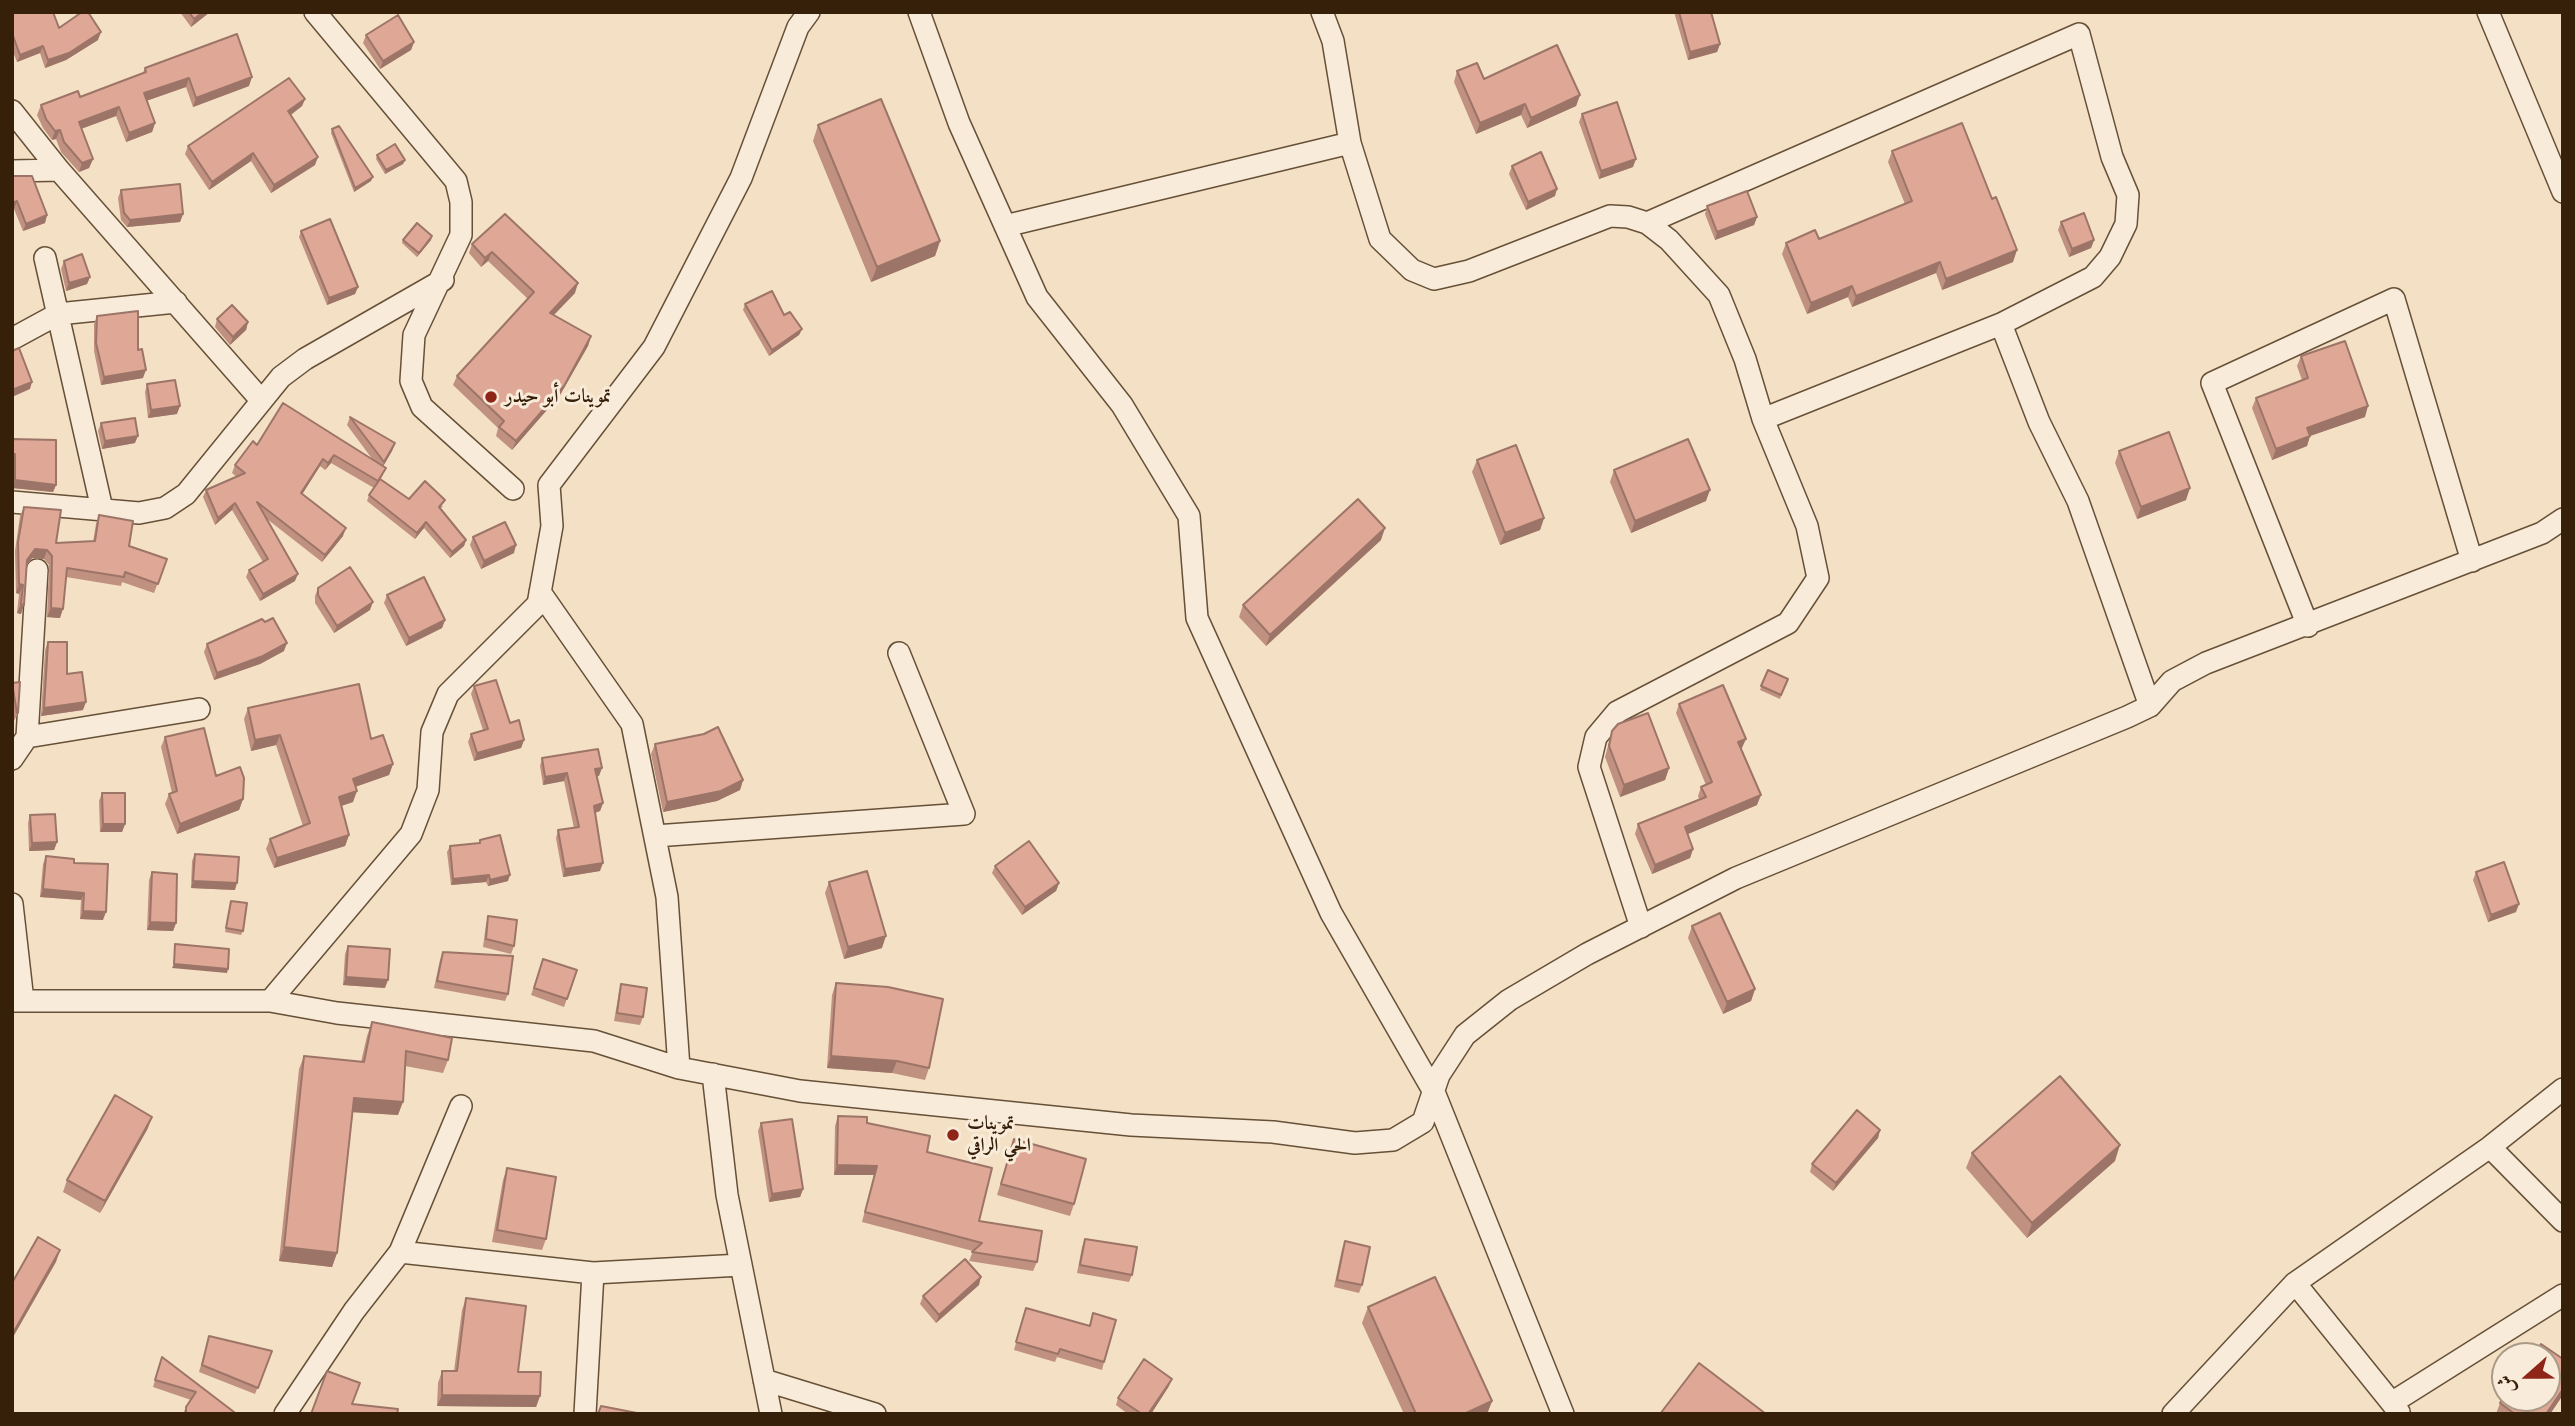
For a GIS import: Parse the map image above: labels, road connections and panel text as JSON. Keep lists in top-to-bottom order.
{
  "places": ["تموينات أبو حيدر", "تموينات الحي الراقي"],
  "north": "left"
}
